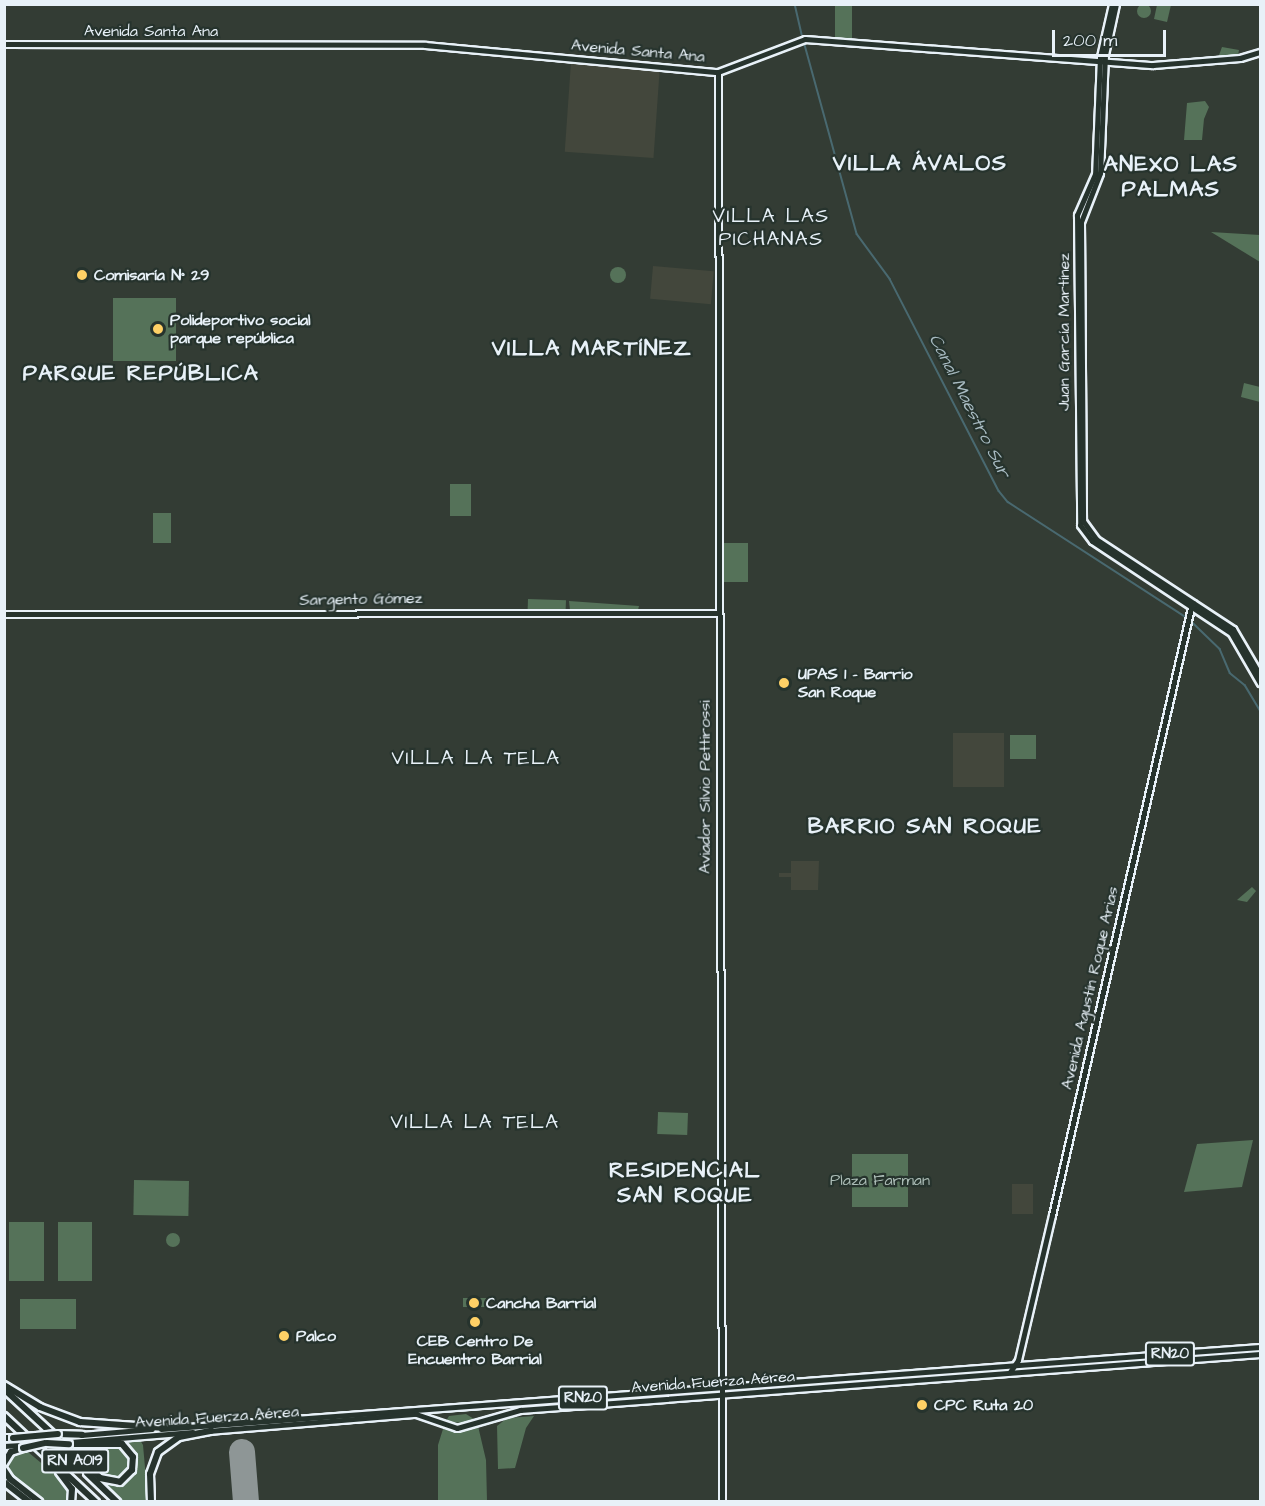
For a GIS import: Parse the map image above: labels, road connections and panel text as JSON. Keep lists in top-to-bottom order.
{
  "streets": {
    "highway": ["RN A019"],
    "main road": [
      "Avenida Santa Ana",
      "Juan García Martínez",
      "Sargento Gómez",
      "Aviador Silvio Pettirossi",
      "Avenida Agustín Roque Arias",
      "RN20",
      "Avenida Fuerza Aérea"
    ]
  },
  "crossings": [
    ["Avenida Santa Ana", "Juan García Martínez"],
    ["Avenida Santa Ana", "Aviador Silvio Pettirossi"],
    ["Juan García Martínez", "Avenida Agustín Roque Arias"],
    ["Sargento Gómez", "Aviador Silvio Pettirossi"],
    ["Aviador Silvio Pettirossi", "Avenida Fuerza Aérea"],
    ["Avenida Agustín Roque Arias", "Avenida Fuerza Aérea"]
  ],
  "districts": [
    "VILLA ÁVALOS",
    "ANEXO LAS PALMAS",
    "VILLA LAS PICHANAS",
    "VILLA MARTÍNEZ",
    "PARQUE REPÚBLICA",
    "VILLA LA TELA",
    "BARRIO SAN ROQUE",
    "VILLA LA TELA",
    "RESIDENCIAL SAN ROQUE"
  ],
  "water": ["Canal Maestro Sur"],
  "parks": ["Plaza Farman"],
  "places": [
    "Comisaría N° 29",
    "Polideportivo social parque república",
    "UPAS 1 - Barrio San Roque",
    "Cancha Barrial",
    "CEB Centro De Encuentro Barrial",
    "Palco",
    "CPC Ruta 20"
  ],
  "scale_bar": "200 m"
}
